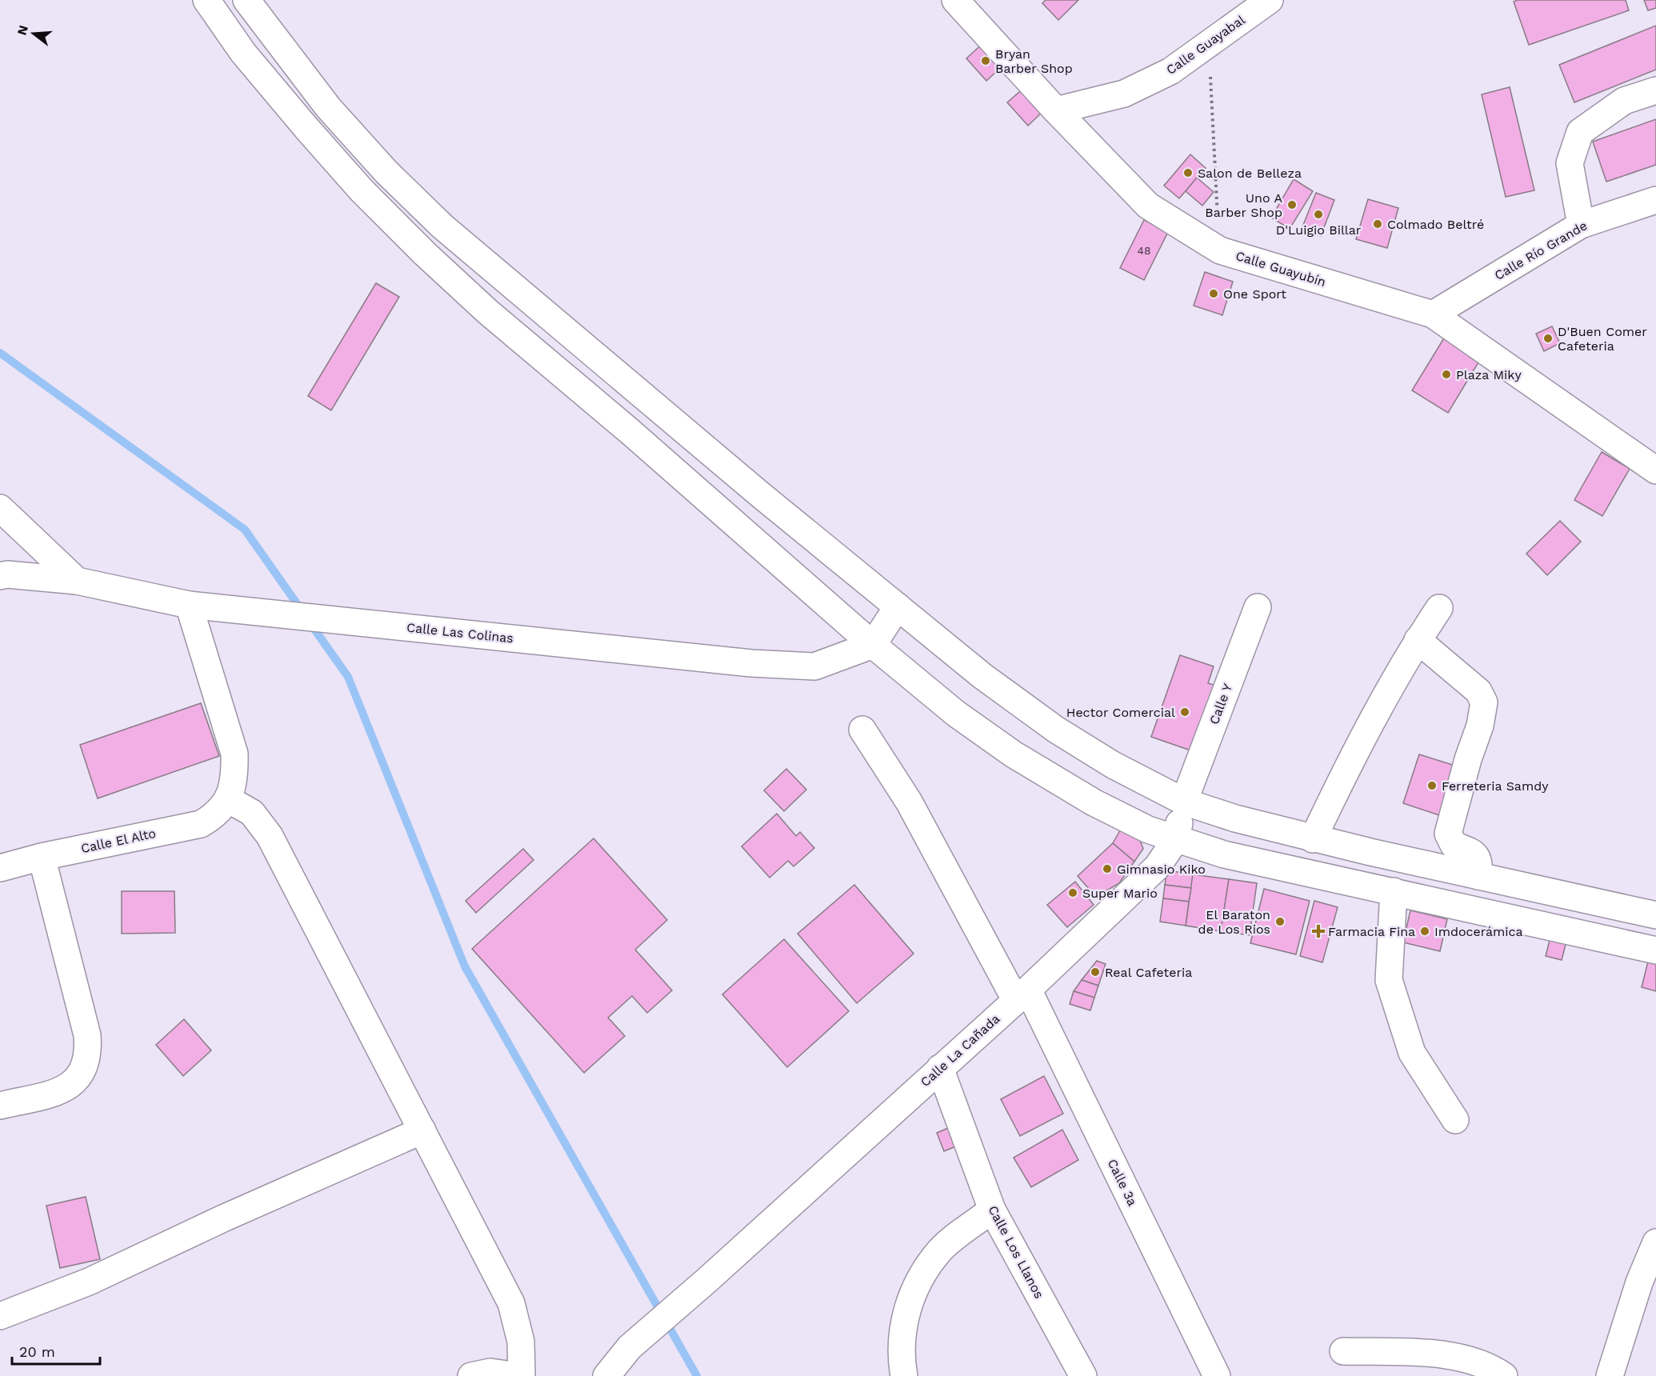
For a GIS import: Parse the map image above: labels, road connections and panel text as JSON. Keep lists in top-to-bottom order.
{
  "streets": {
    "street": [
      "Calle Guayabal",
      "Calle Río Grande",
      "Calle Guayubín",
      "Calle Las Colinas",
      "Calle Y",
      "Calle El Alto",
      "Calle La Cañada",
      "Calle 3a",
      "Calle Los Llanos"
    ]
  },
  "crossings": [
    ["Calle Guayabal", "Calle Guayubín"],
    ["Calle Río Grande", "Calle Guayubín"],
    ["Calle Y", "Calle La Cañada"],
    ["Calle La Cañada", "Calle 3a"],
    ["Calle La Cañada", "Calle Los Llanos"]
  ],
  "places": {
    "other": [
      "Bryan Barber Shop",
      "Salon de Belleza",
      "Uno A Barber Shop",
      "D'Luigio Billar",
      "Colmado Beltré",
      "One Sport",
      "D'Buen Comer Cafeteria",
      "Plaza Miky",
      "Hector Comercial",
      "Ferreteria Samdy",
      "Gimnasio Kiko",
      "Super Mario",
      "El Baraton de Los Rios",
      "Imdocerámica",
      "Real Cafeteria"
    ],
    "health": ["Farmacia Fina"]
  },
  "house_numbers": ["48"],
  "scale_bar": "20 m",
  "north": "left"
}
